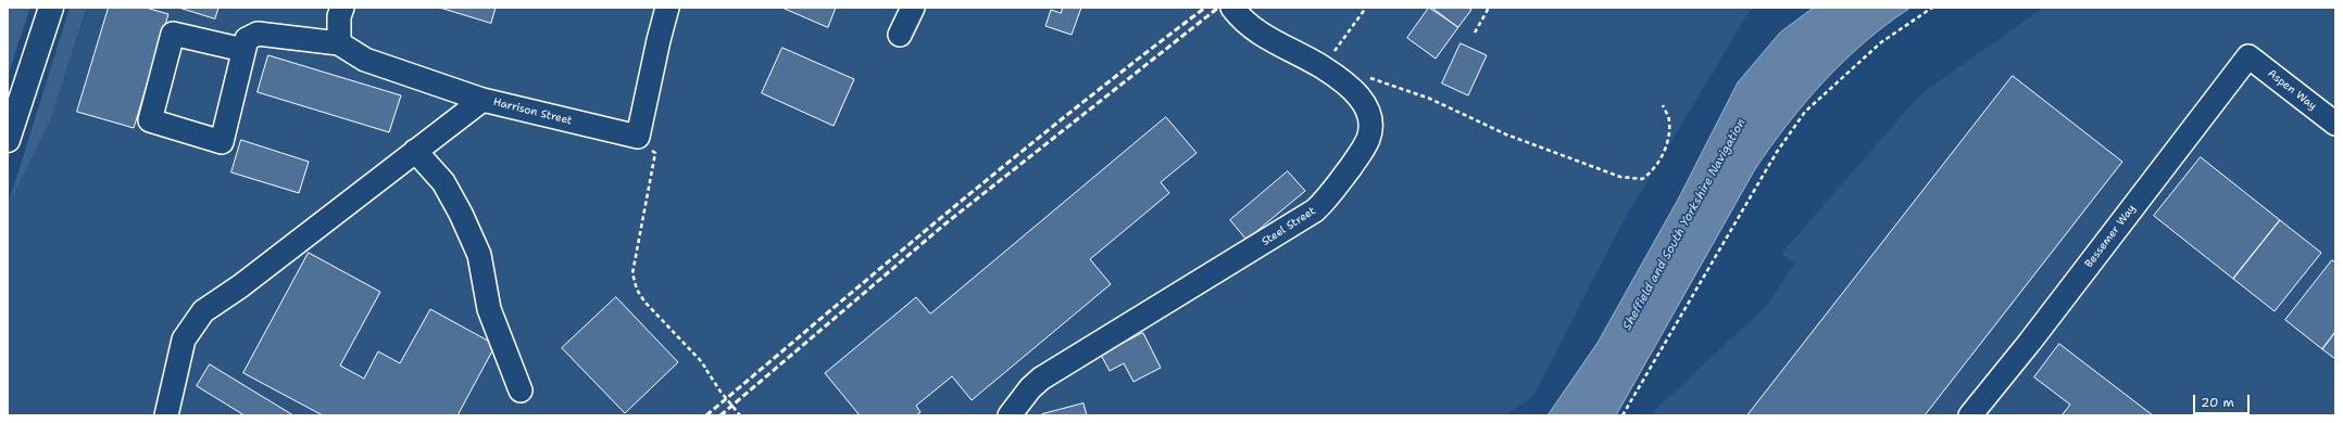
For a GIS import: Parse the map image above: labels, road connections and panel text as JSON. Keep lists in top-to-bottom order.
{
  "streets": {
    "street": [
      "Aspen Way",
      "Harrison Street",
      "Steel Street",
      "Bessemer Way"
    ]
  },
  "crossings": [
    ["Aspen Way", "Bessemer Way"]
  ],
  "water": ["Sheffield and South Yorkshire Navigation"],
  "scale_bar": "20 m"
}
